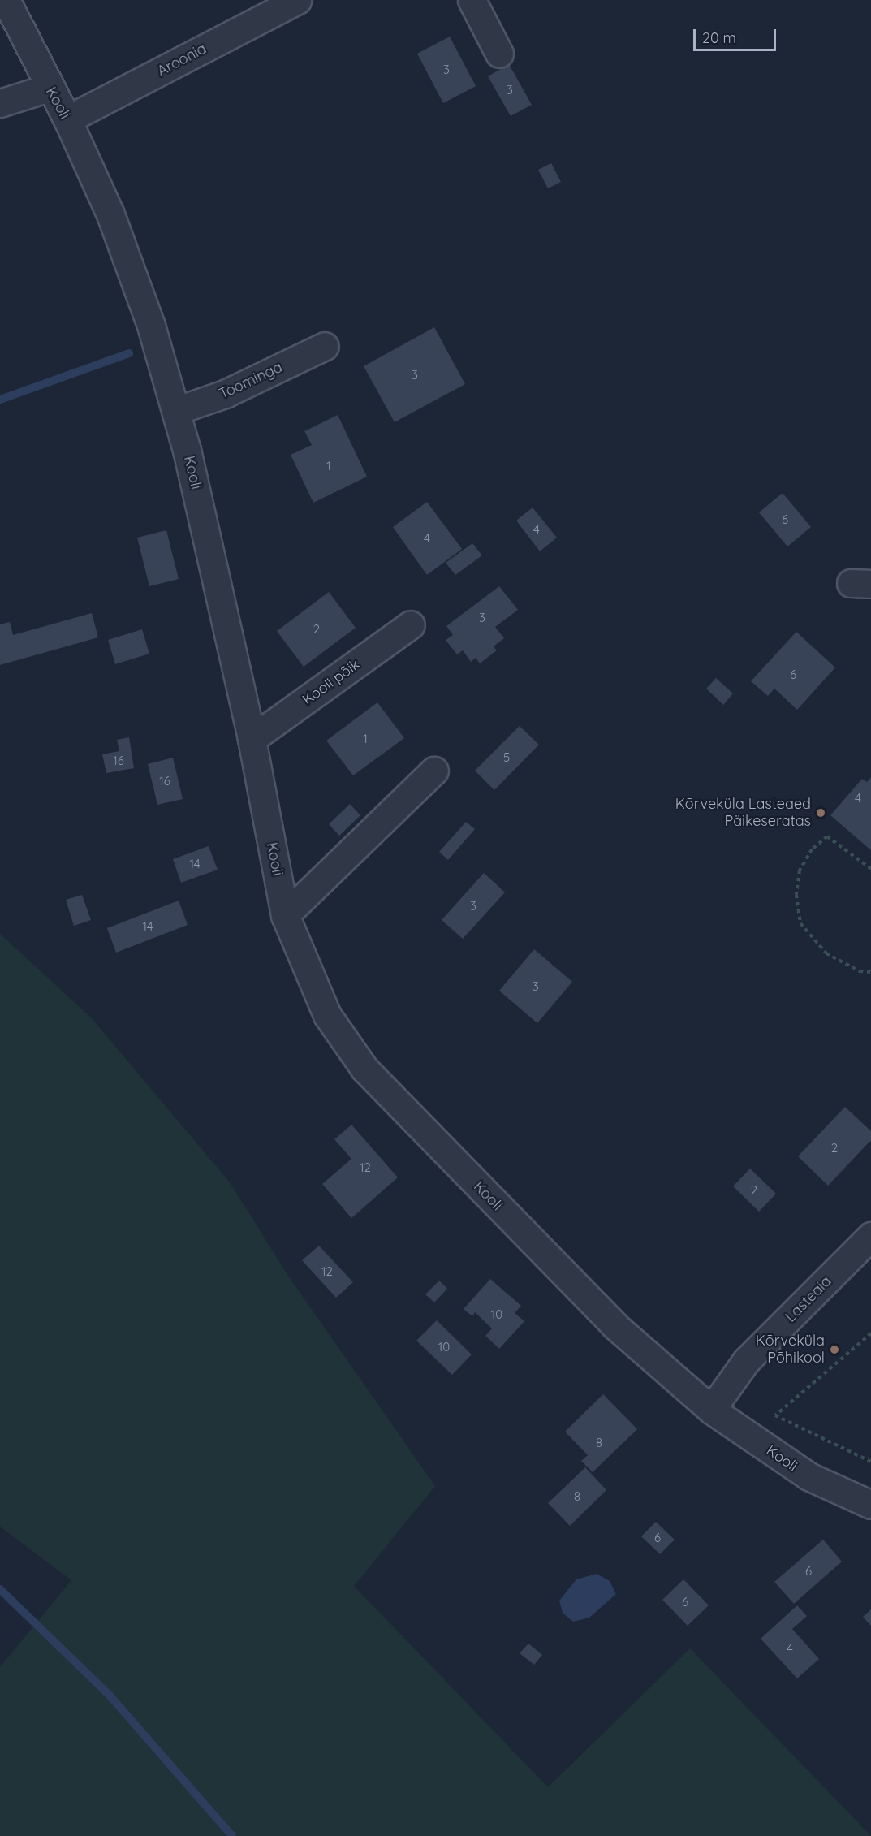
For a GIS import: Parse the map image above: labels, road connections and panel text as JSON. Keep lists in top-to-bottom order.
{
  "streets": {
    "street": [
      "Aroonia",
      "Kooli",
      "Toominga",
      "Kooli põik",
      "Lasteaia"
    ]
  },
  "crossings": [
    ["Aroonia", "Kooli"],
    ["Kooli", "Toominga"],
    ["Kooli", "Kooli põik"],
    ["Kooli", "Lasteaia"]
  ],
  "places": ["Kõrveküla Lasteaed Päikeseratas", "Kõrveküla Põhikool"],
  "house_numbers": [
    "3",
    "3",
    "3",
    "1",
    "6",
    "4",
    "4",
    "3",
    "2",
    "6",
    "1",
    "5",
    "16",
    "16",
    "4",
    "14",
    "3",
    "14",
    "3",
    "2",
    "12",
    "2",
    "12",
    "10",
    "10",
    "8",
    "8",
    "6",
    "6",
    "6",
    "4"
  ],
  "scale_bar": "20 m"
}
